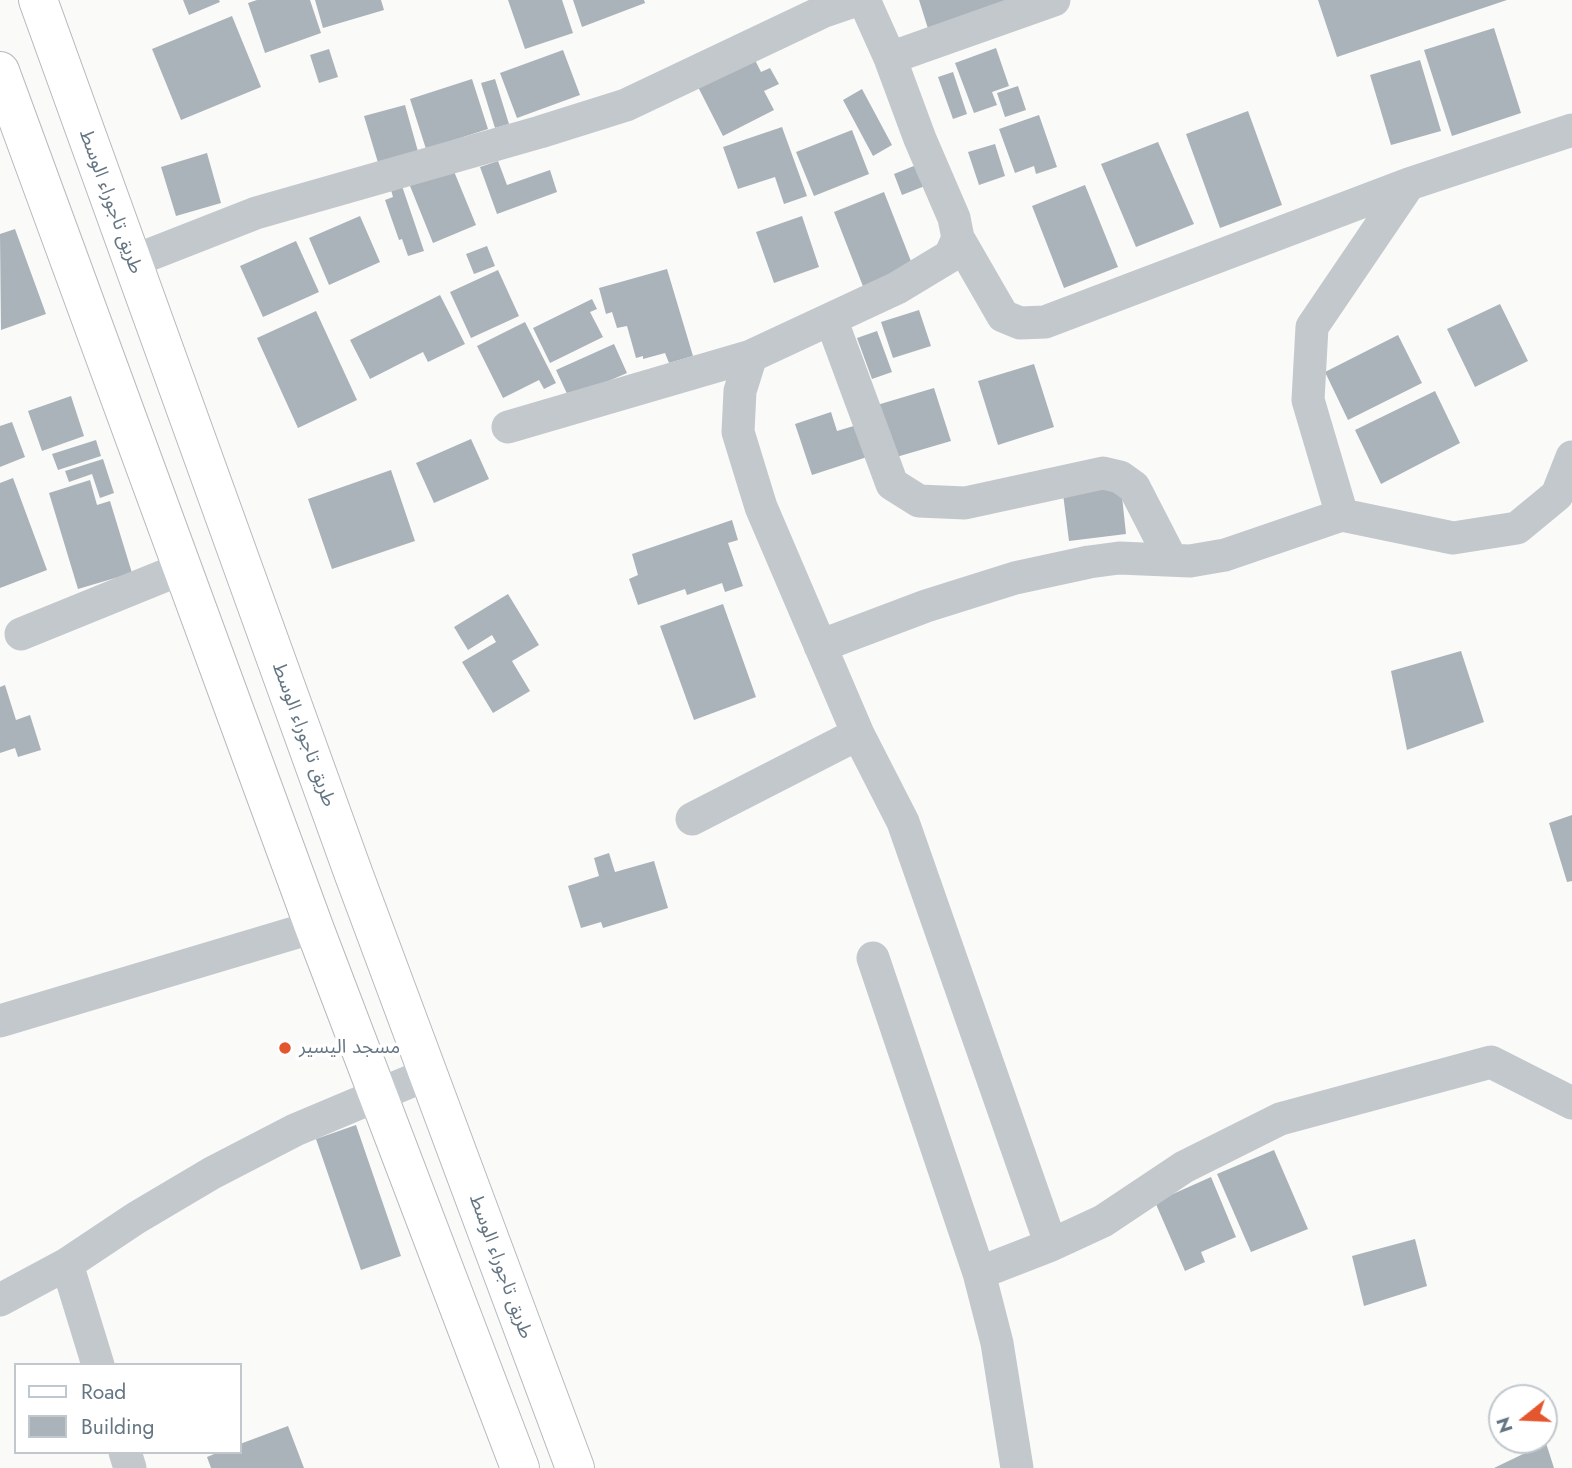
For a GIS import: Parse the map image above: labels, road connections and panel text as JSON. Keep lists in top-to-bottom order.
{
  "streets": {
    "main road": ["طريق تاجوراء الوسط"]
  },
  "places": ["مسجد اليسير"],
  "legend": ["Road", "Building"],
  "north": "left"
}
